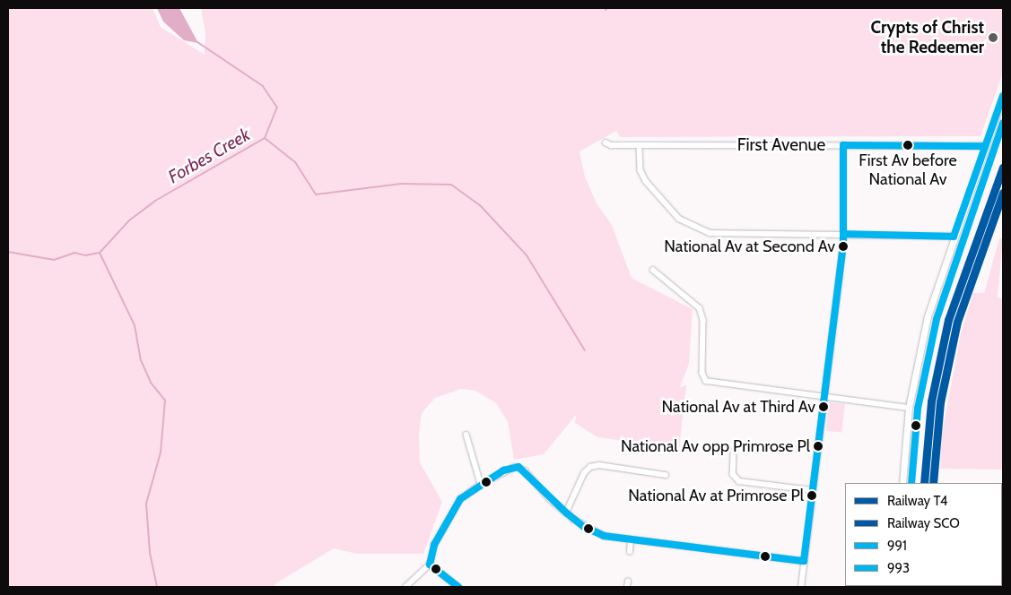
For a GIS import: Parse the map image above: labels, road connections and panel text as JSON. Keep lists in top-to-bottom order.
{
  "streets": {
    "street": ["First Avenue"]
  },
  "water": ["Forbes Creek"],
  "places": [
    "Crypts of Christ the Redeemer",
    "First Av before National Av",
    "National Av at Second Av",
    "National Av at Third Av",
    "National Av opp Primrose Pl",
    "National Av at Primrose Pl"
  ],
  "lines": [
    "transit line 991",
    "transit line 993",
    "rail line T4",
    "rail line SCO"
  ],
  "legend": [
    "Railway T4",
    "Railway SCO",
    "991",
    "993"
  ]
}
